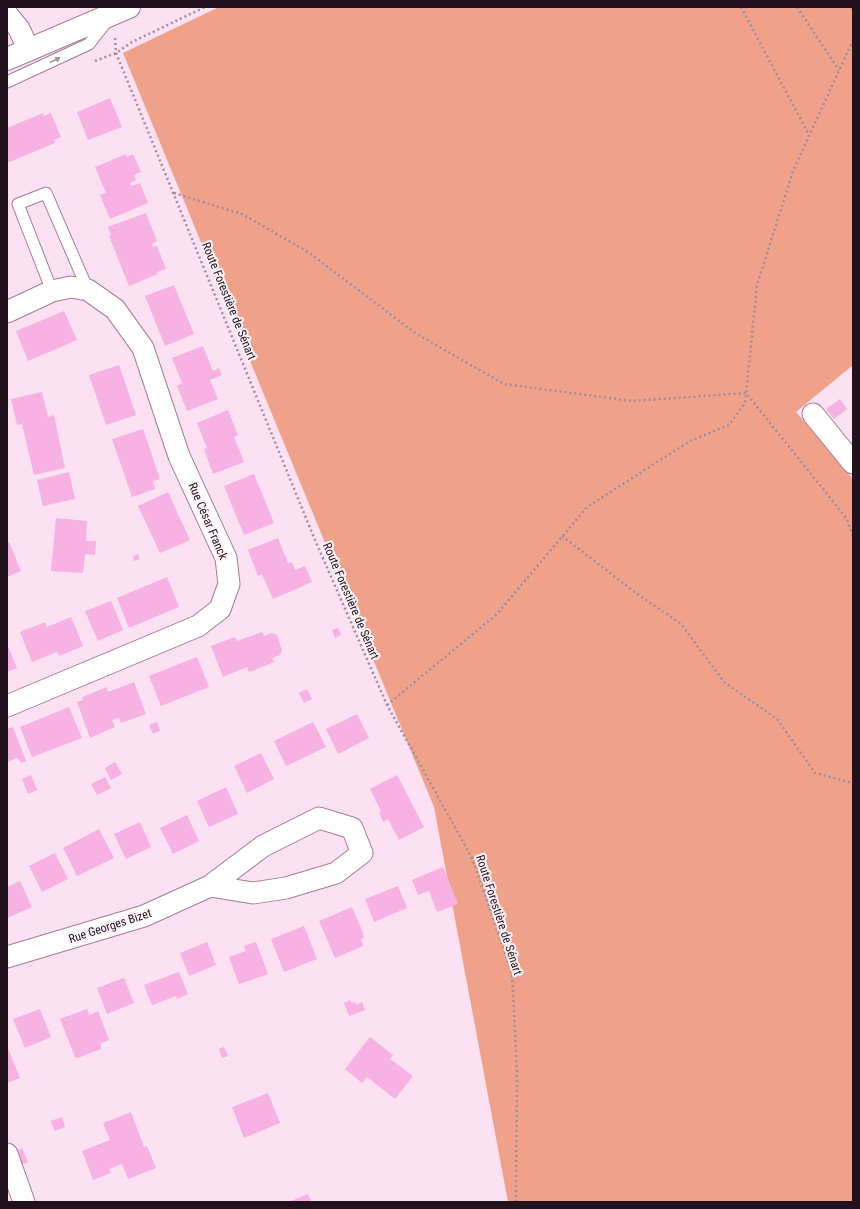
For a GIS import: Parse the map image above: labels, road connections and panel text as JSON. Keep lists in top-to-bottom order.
{
  "streets": {
    "street": ["Rue César Franck", "Rue Georges Bizet"],
    "path": ["Route Forestière de Sénart"]
  }
}
